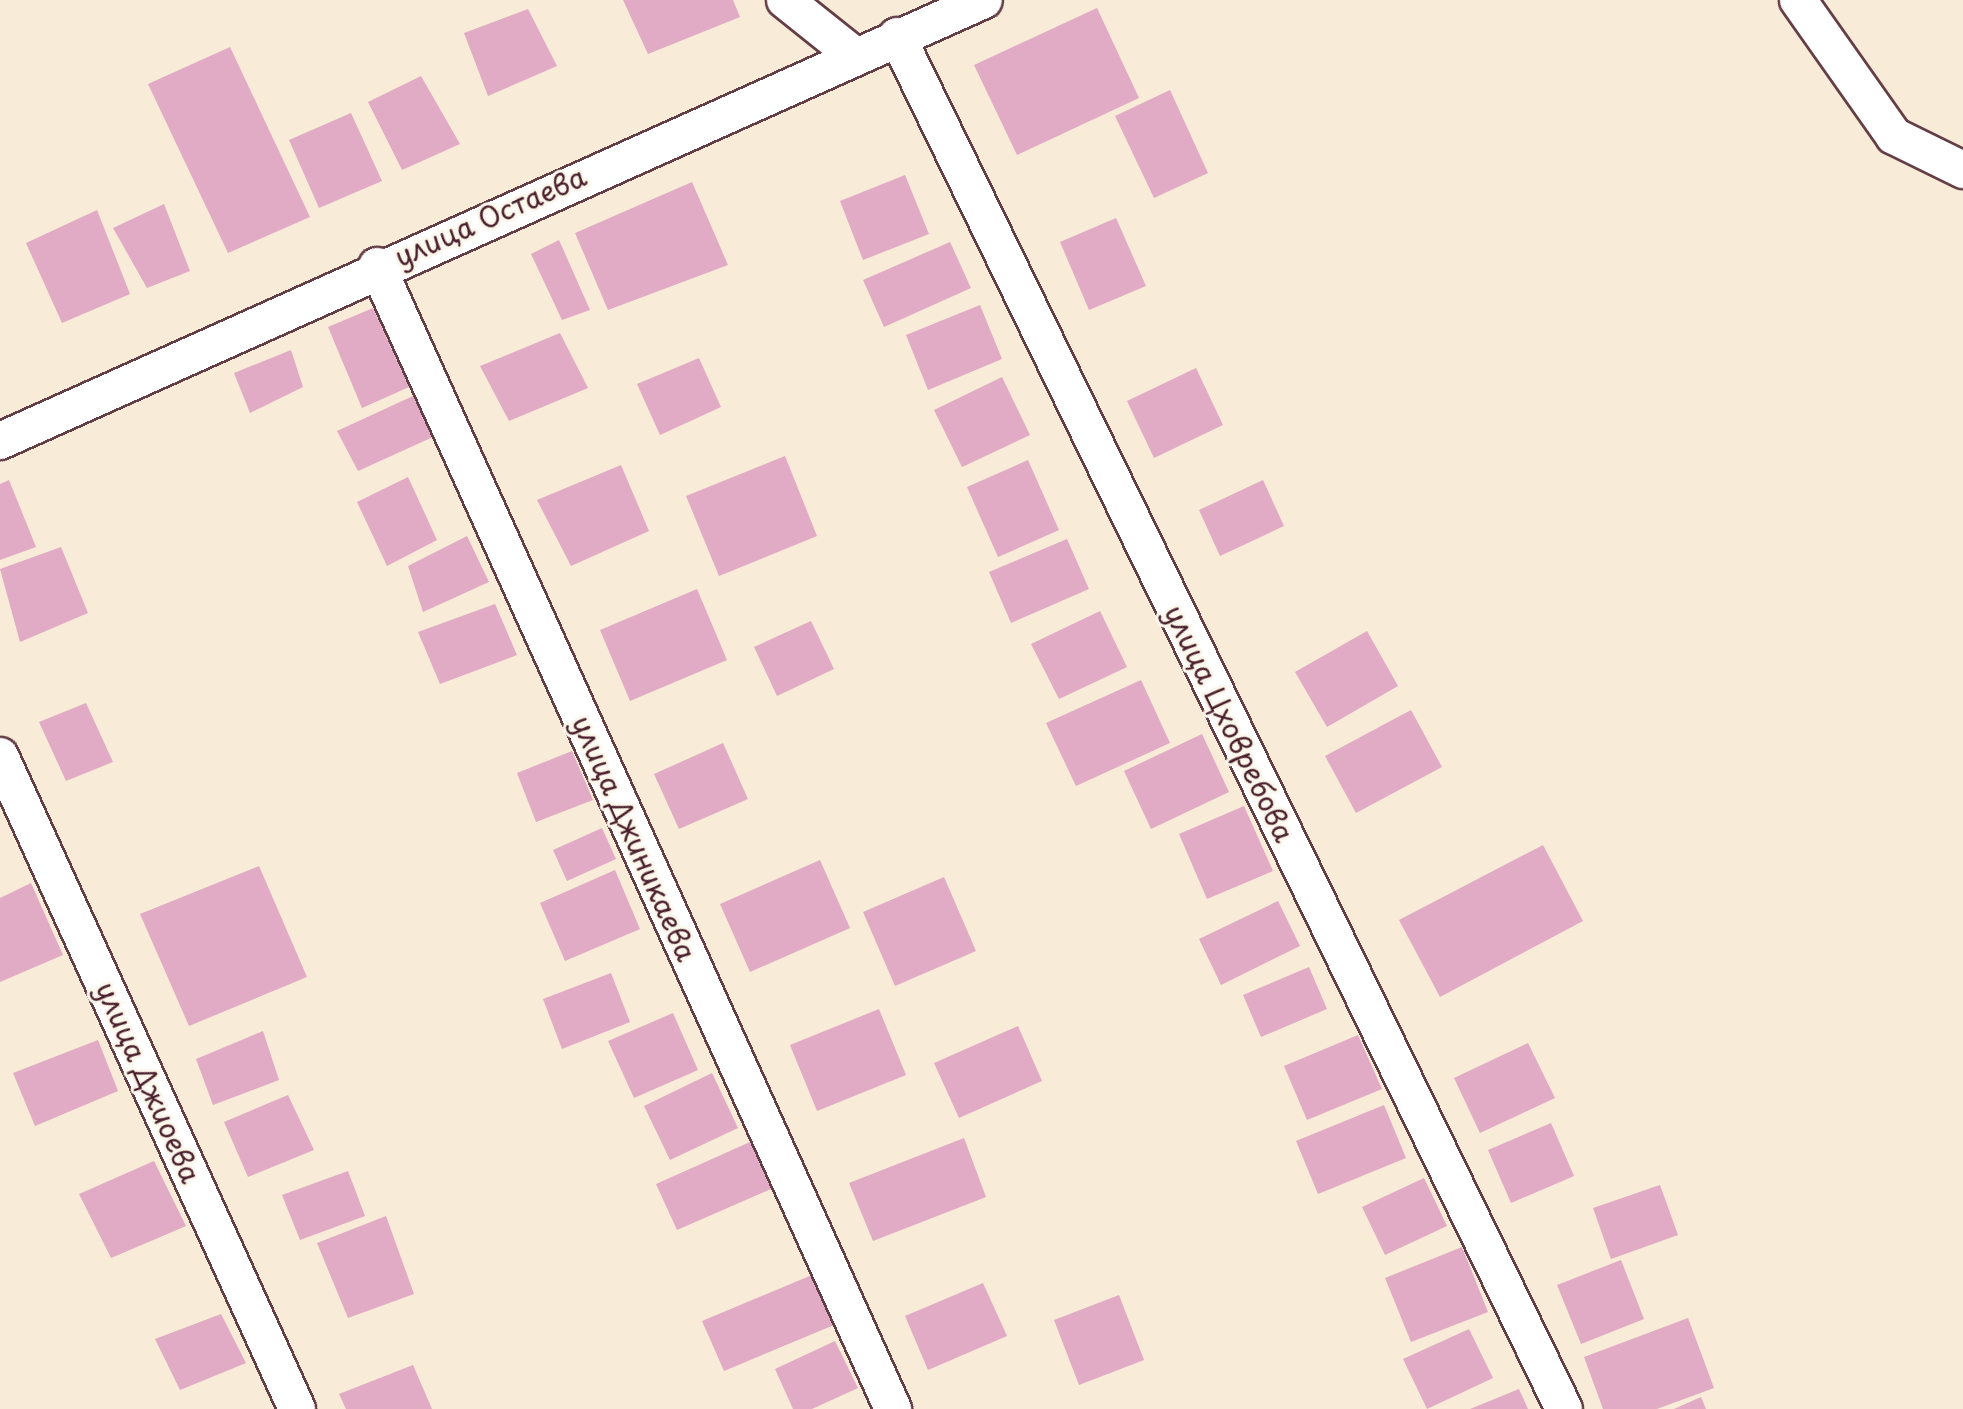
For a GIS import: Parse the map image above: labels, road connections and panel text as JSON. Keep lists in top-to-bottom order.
{
  "streets": {
    "street": [
      "улица Остаева",
      "улица Цховребова",
      "улица Джиникаева",
      "улица Джиоева"
    ]
  },
  "crossings": [
    ["улица Остаева", "улица Цховребова"],
    ["улица Остаева", "улица Джиникаева"]
  ]
}
